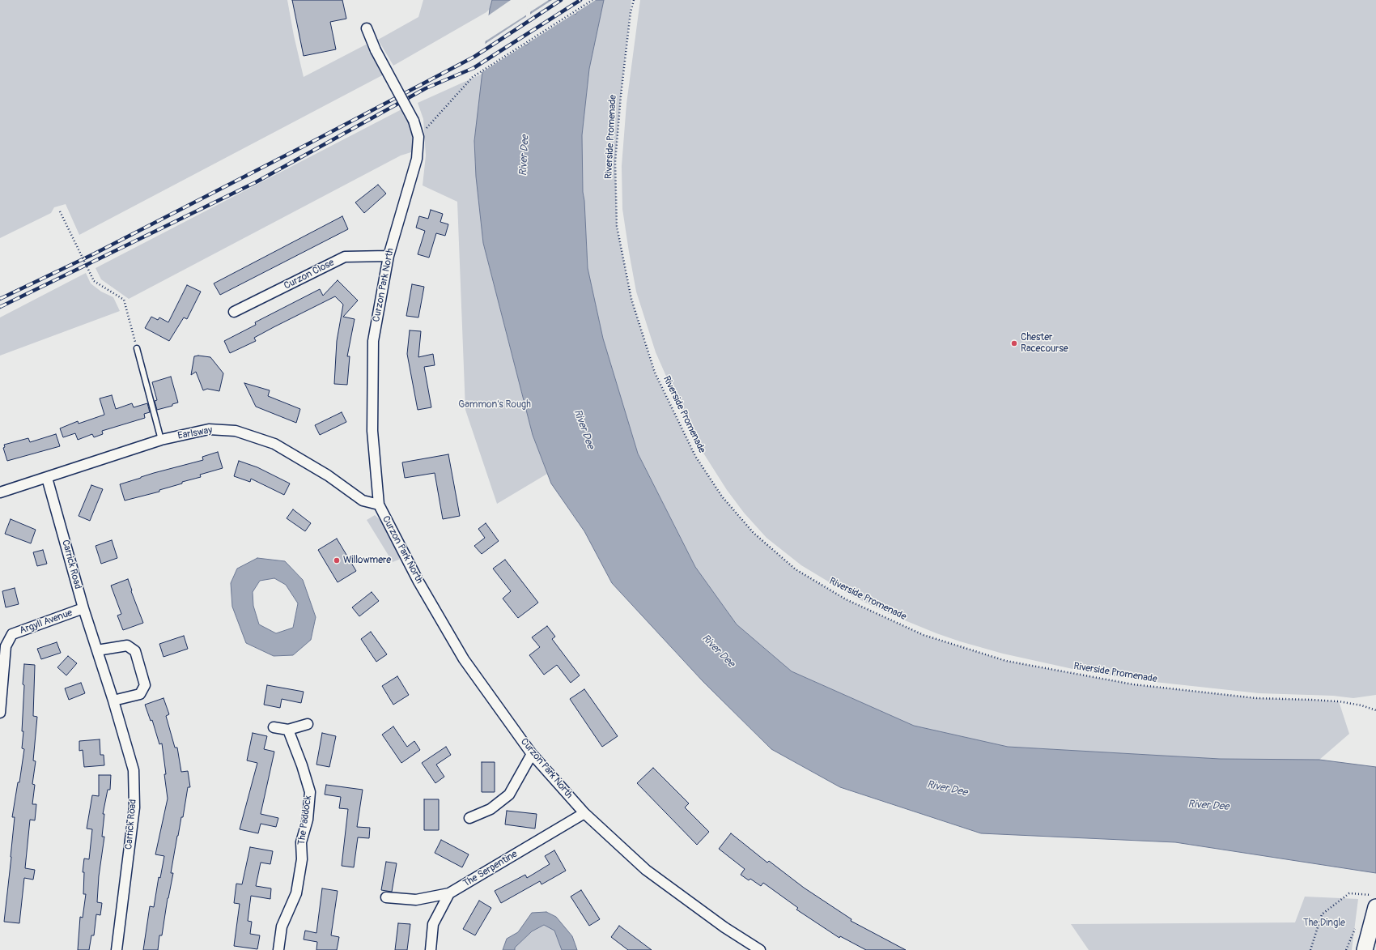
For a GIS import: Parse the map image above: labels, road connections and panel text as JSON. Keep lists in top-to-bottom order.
{
  "streets": {
    "street": [
      "Curzon Close",
      "Curzon Park North",
      "Earlsway",
      "Carrick Road",
      "Argyll Avenue",
      "The Paddock",
      "The Serpentine"
    ],
    "path": ["Riverside Promenade"]
  },
  "crossings": [
    ["Curzon Close", "Curzon Park North"],
    ["Curzon Park North", "Earlsway"],
    ["Curzon Park North", "The Serpentine"],
    ["Earlsway", "Carrick Road"],
    ["Carrick Road", "Argyll Avenue"]
  ],
  "water": ["River Dee"],
  "parks": ["Gammon's Rough", "The Dingle"],
  "places": ["Chester Racecourse", "Willowmere"]
}
